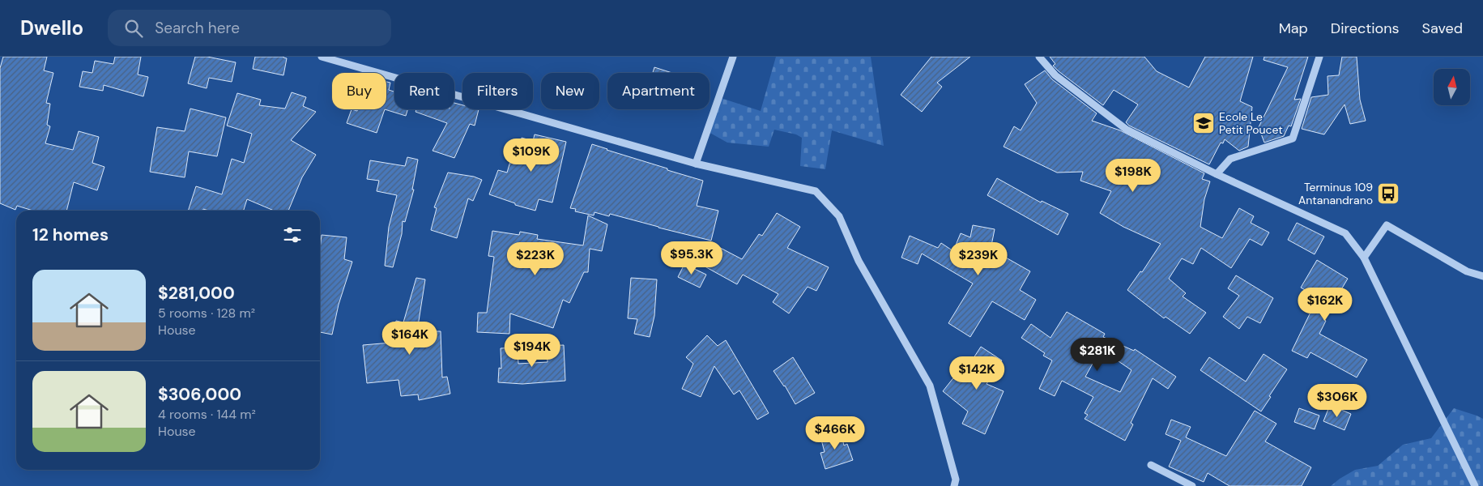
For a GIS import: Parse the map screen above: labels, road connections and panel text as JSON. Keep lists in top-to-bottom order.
{
  "places": {
    "school or university": ["Ecole Le Petit Poucet"],
    "bus stop": ["Terminus 109 Antanandrano"]
  },
  "north": "top",
  "page": {
    "header": "Dwello",
    "search": "Search here",
    "nav": ["Map", "Directions", "Saved"],
    "chip": [
      "Buy",
      "Rent",
      "Filters",
      "New",
      "Apartment"
    ],
    "price": [
      "$109K",
      "$198K",
      "$95.3K",
      "$223K",
      "$239K",
      "$162K",
      "$164K",
      "$194K",
      "$281K",
      "$142K",
      "$306K",
      "$466K"
    ],
    "heading": "12 homes",
    "list": [
      {
        "name": "$281,000",
        "note": "5 rooms · 128 m² · House"
      },
      {
        "name": "$306,000",
        "note": "4 rooms · 144 m² · House"
      }
    ]
  }
}
